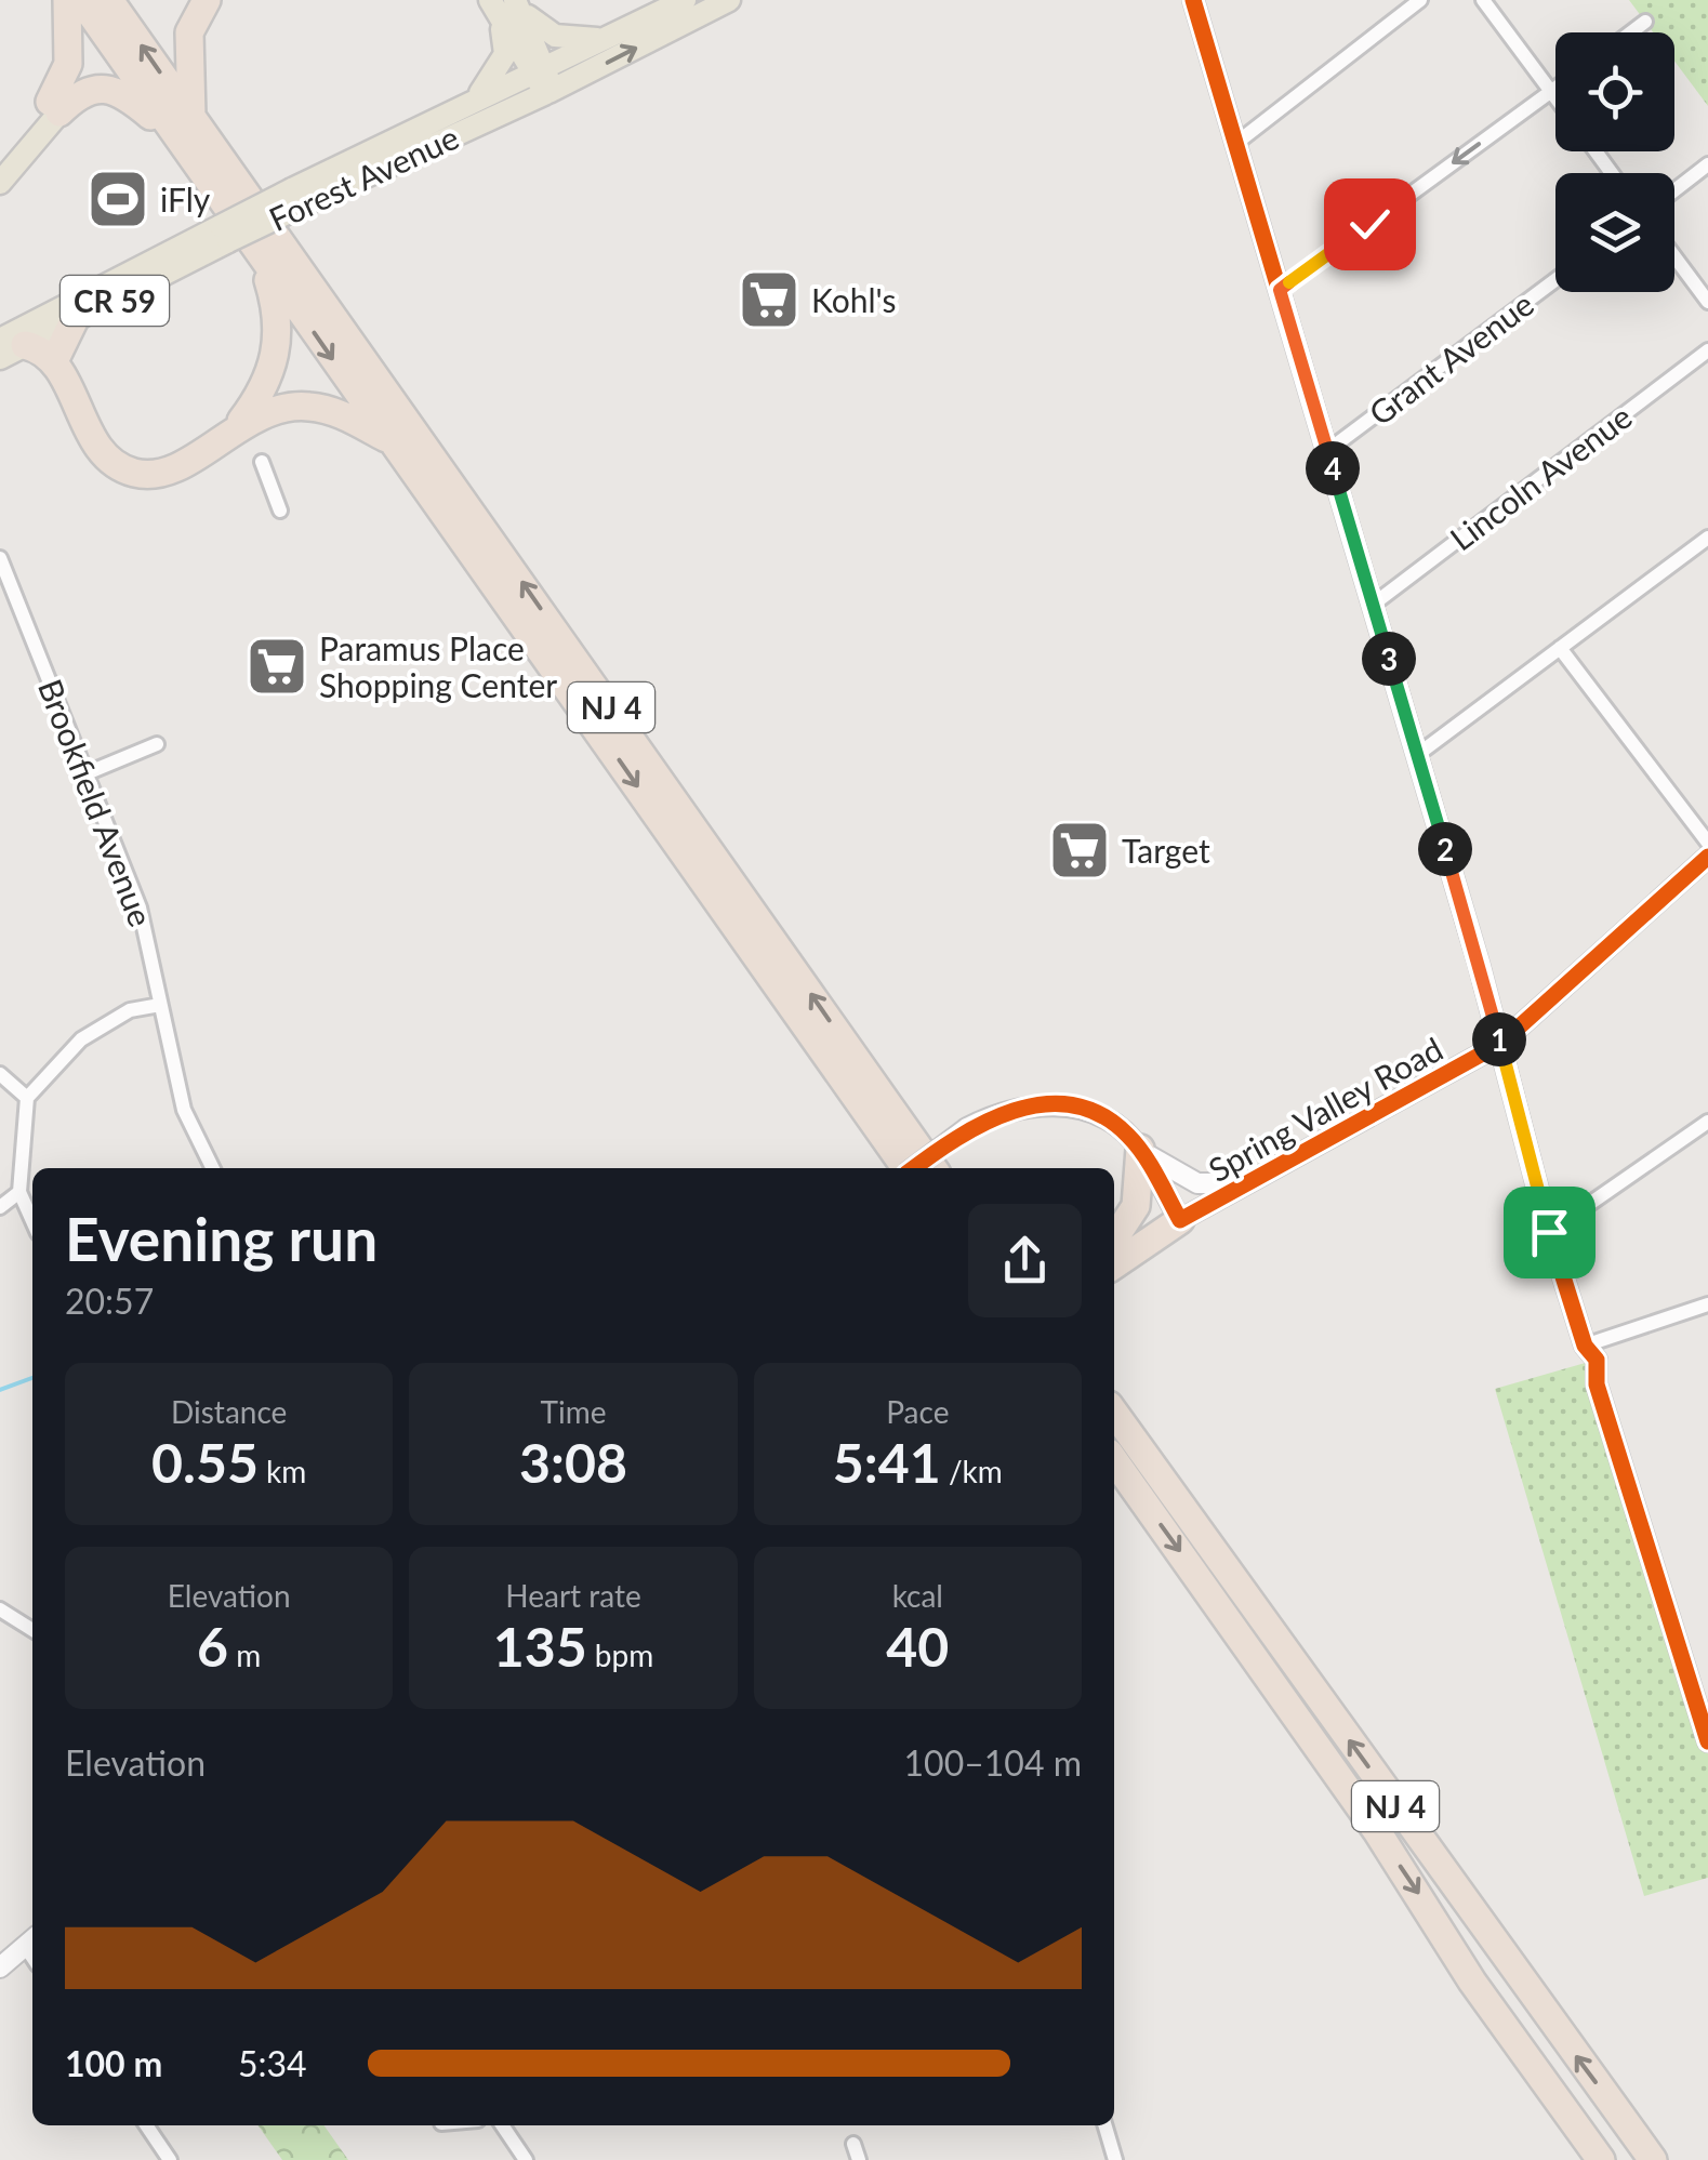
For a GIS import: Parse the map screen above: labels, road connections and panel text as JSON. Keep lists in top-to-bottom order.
{
  "streets": {
    "highway": ["NJ 4"],
    "main road": ["Forest Avenue", "CR 59"],
    "street": [
      "Grant Avenue",
      "Lincoln Avenue",
      "Brookfield Avenue",
      "Spring Valley Road"
    ]
  },
  "places": {
    "sports": ["iFly"],
    "supermarket": ["Kohl's", "Paramus Place Shopping Center", "Target"]
  },
  "page": {
    "pins": [
      "4",
      "3",
      "2",
      "1"
    ],
    "heading": ["Evening run", "20:57"],
    "stats": [
      ["Distance", "0.55 km"],
      ["Time", "3:08"],
      ["Pace", "5:41 /km"],
      ["Elevation", "6 m"],
      ["Heart rate", "135 bpm"],
      ["kcal", "40"]
    ],
    "chart": ["Elevation", "100–104 m"],
    "list": [
      {
        "name": "100 m",
        "note": "5:34"
      }
    ]
  }
}
